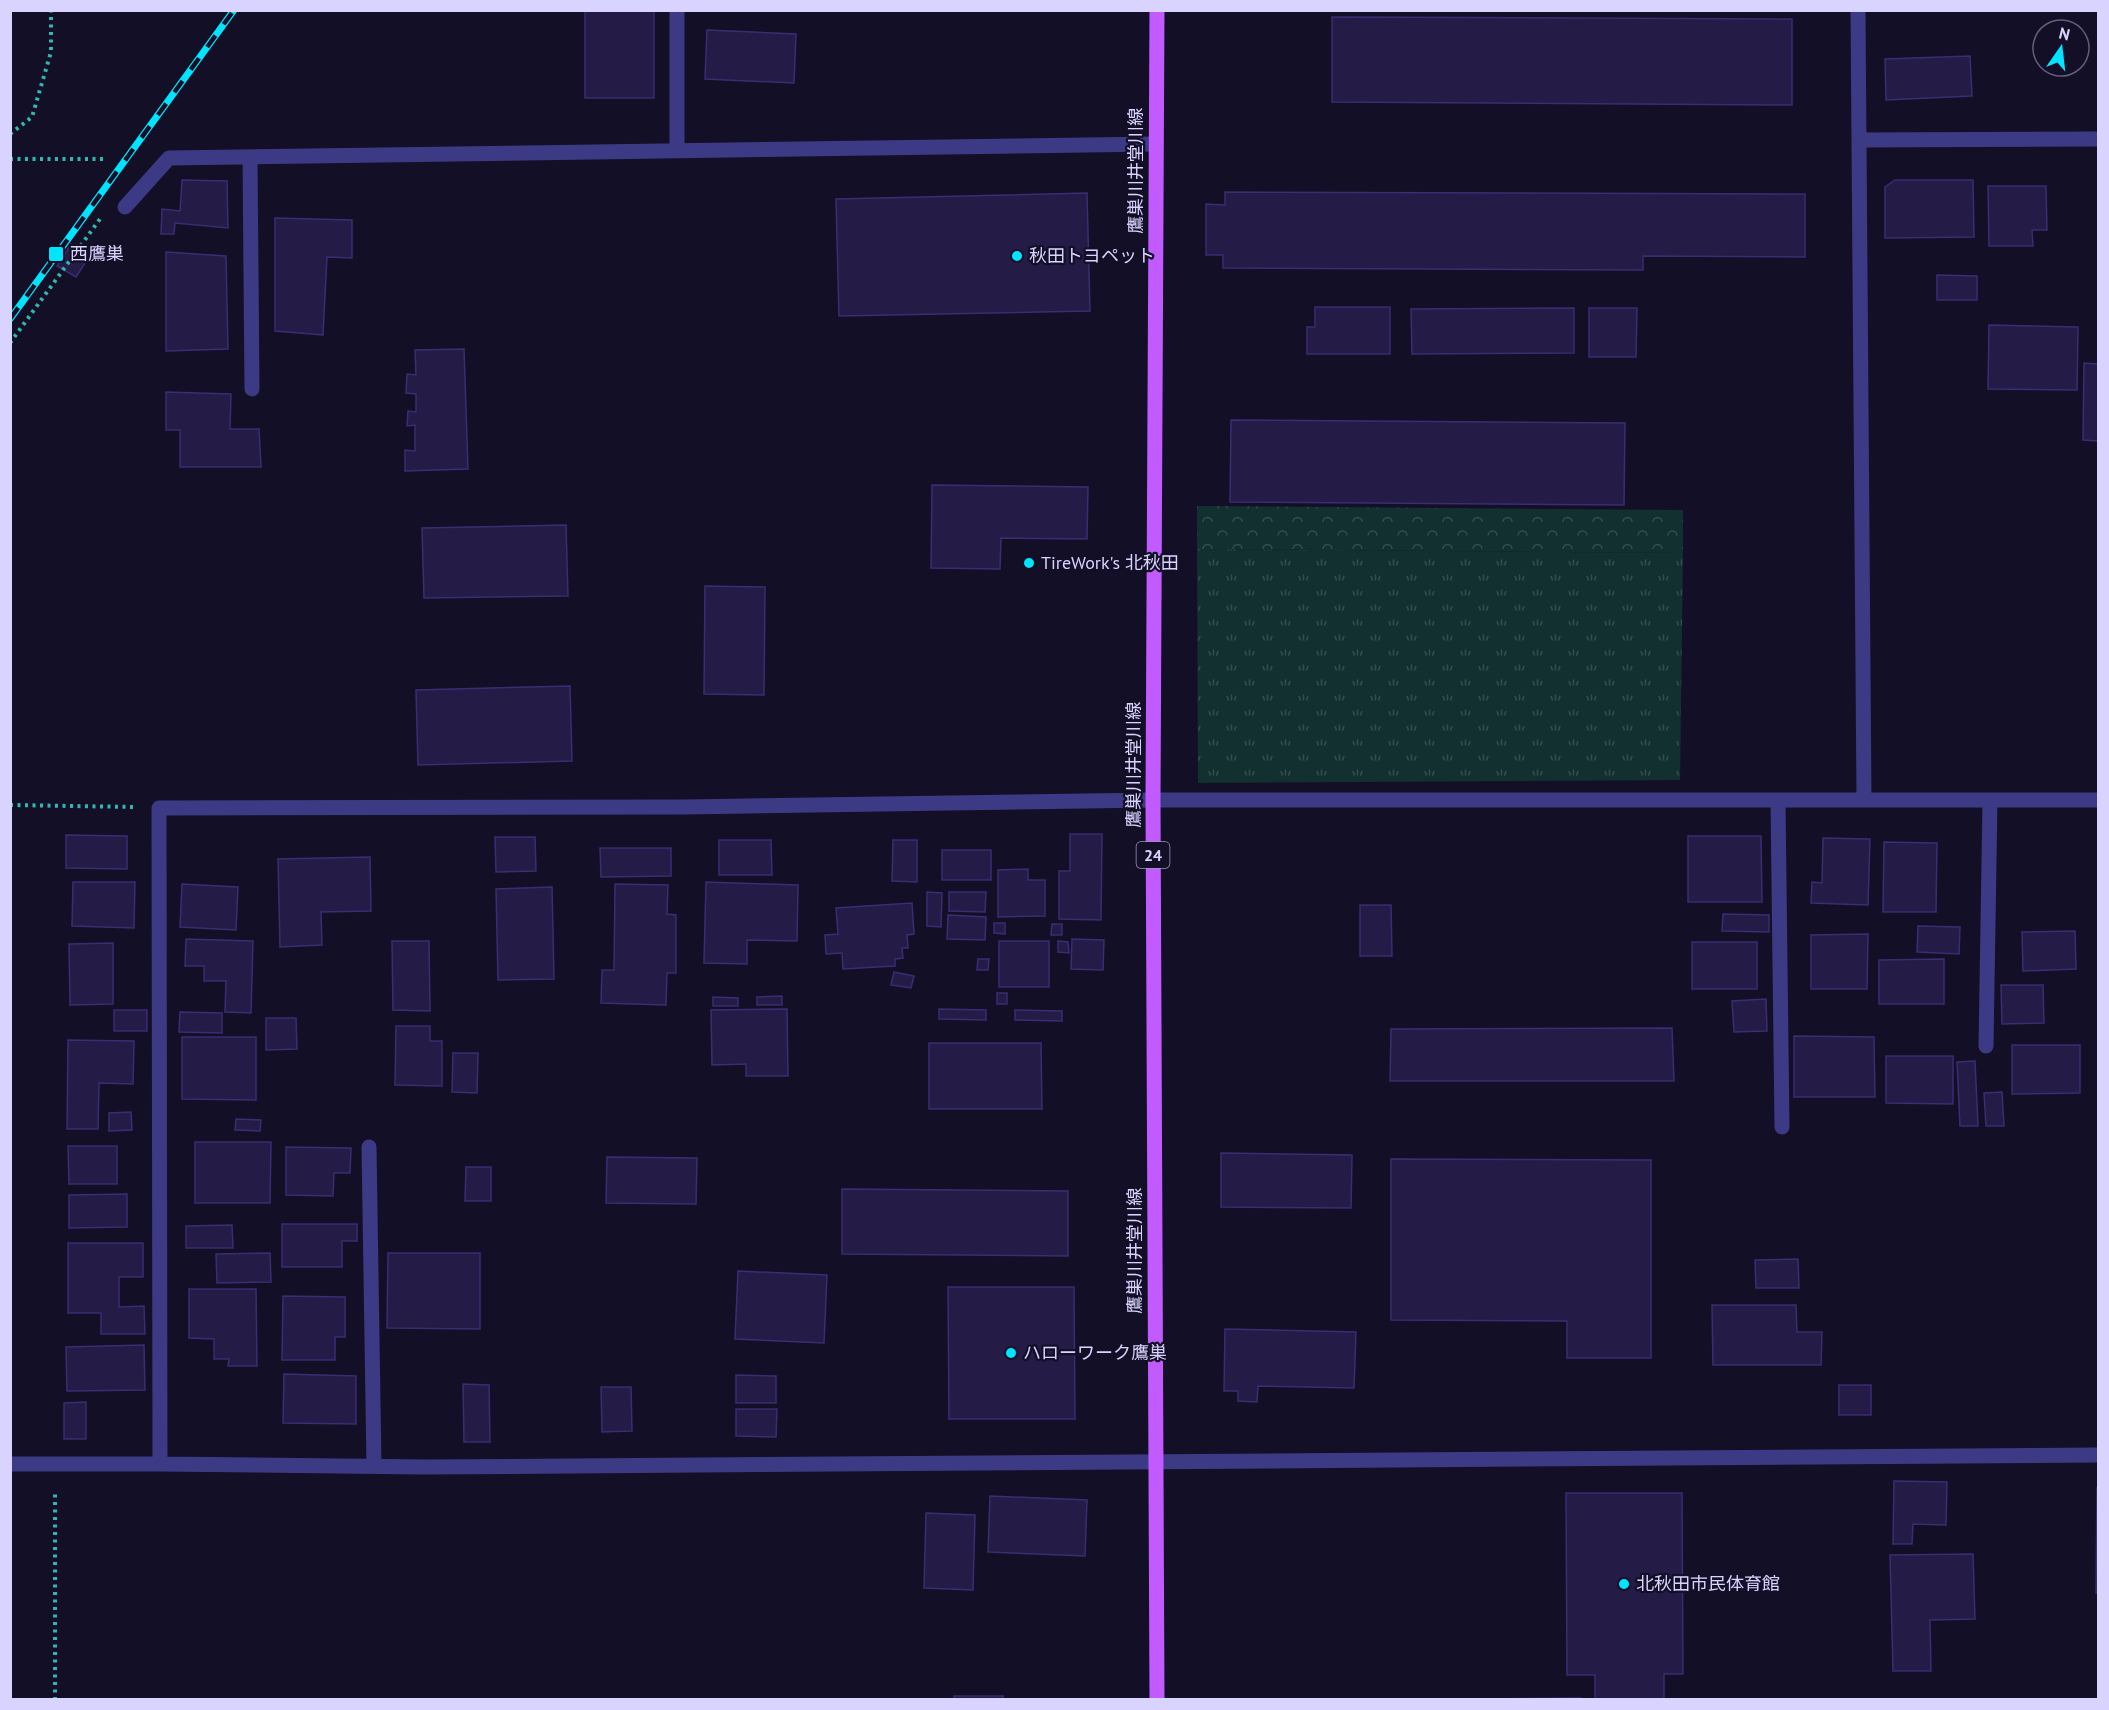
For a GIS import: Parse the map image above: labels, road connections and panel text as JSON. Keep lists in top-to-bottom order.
{
  "streets": {
    "main road": ["鷹巣川井堂川線", "24"]
  },
  "places": {
    "transit": ["西鷹巣"],
    "other": [
      "秋田トヨペット",
      "TireWork's 北秋田",
      "ハローワーク鷹巣",
      "北秋田市民体育館"
    ]
  },
  "north": "top"
}
